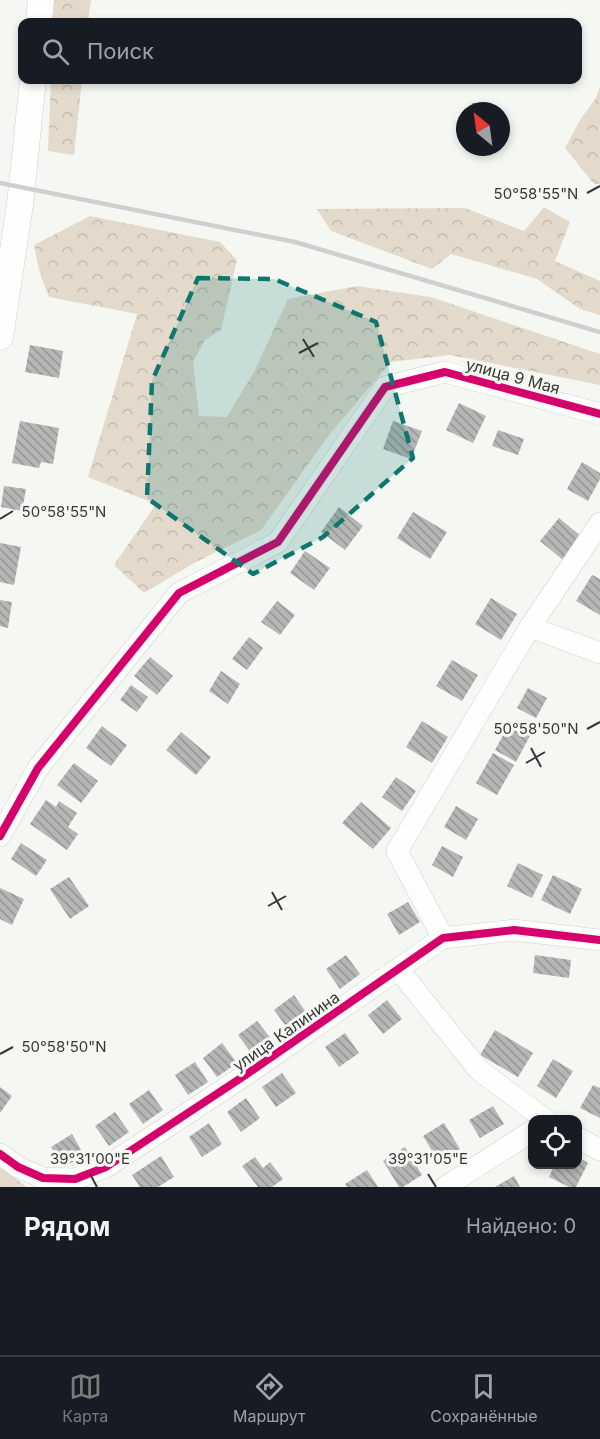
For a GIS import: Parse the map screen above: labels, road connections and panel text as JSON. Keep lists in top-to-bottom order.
{
  "streets": {
    "street": ["улица 9 Мая", "улица Калинина"]
  },
  "north": "top left",
  "page": {
    "search": "Поиск",
    "heading": ["Рядом", "Найдено: 0"],
    "nav": ["Карта", "Маршрут", "Сохранённые"]
  },
  "coordinates": [
    "50°58'55\"N",
    "50°58'50\"N",
    "39°31'00\"E",
    "39°31'05\"E"
  ]
}
